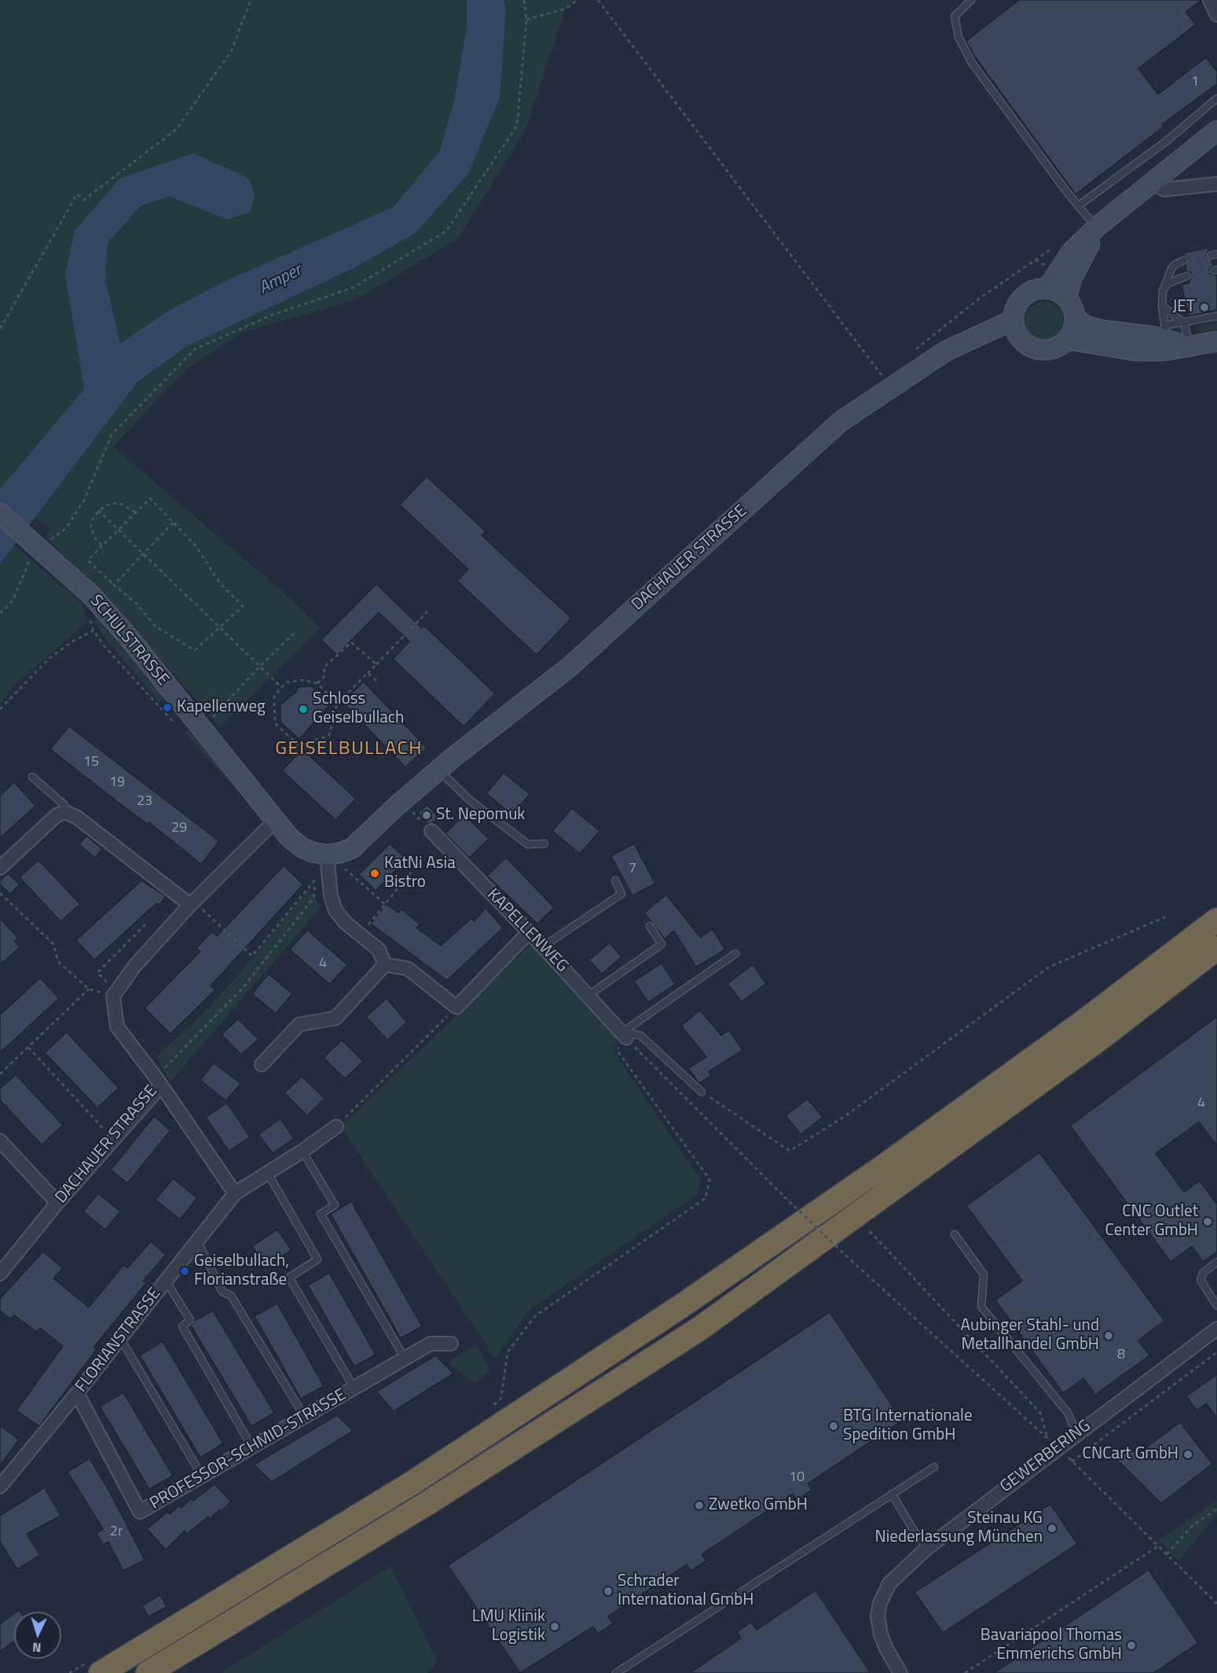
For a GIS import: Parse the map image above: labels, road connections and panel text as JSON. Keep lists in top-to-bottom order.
{
  "streets": {
    "street": [
      "DACHAUER STRASSE",
      "SCHULSTRASSE",
      "KAPELLENWEG",
      "FLORIANSTRASSE",
      "PROFESSOR-SCHMID-STRASSE",
      "GEWERBERING"
    ]
  },
  "crossings": [
    ["DACHAUER STRASSE", "SCHULSTRASSE"],
    ["FLORIANSTRASSE", "PROFESSOR-SCHMID-STRASSE"]
  ],
  "districts": ["GEISELBULLACH"],
  "water": ["Amper"],
  "places": [
    "JET",
    "Kapellenweg",
    "Schloss Geiselbullach",
    "St. Nepomuk",
    "KatNi Asia Bistro",
    "CNC Outlet Center GmbH",
    "Geiselbullach, Florianstraße",
    "Aubinger Stahl- und Metallhandel GmbH",
    "BTG Internationale Spedition GmbH",
    "CNCart GmbH",
    "Zwetko GmbH",
    "Steinau KG Niederlassung München",
    "Schrader International GmbH",
    "LMU Klinik Logistik",
    "Bavariapool Thomas Emmerichs GmbH"
  ],
  "house_numbers": [
    "1",
    "15",
    "19",
    "23",
    "29",
    "7",
    "4",
    "4",
    "8",
    "10",
    "2r"
  ],
  "north": "bottom"
}
